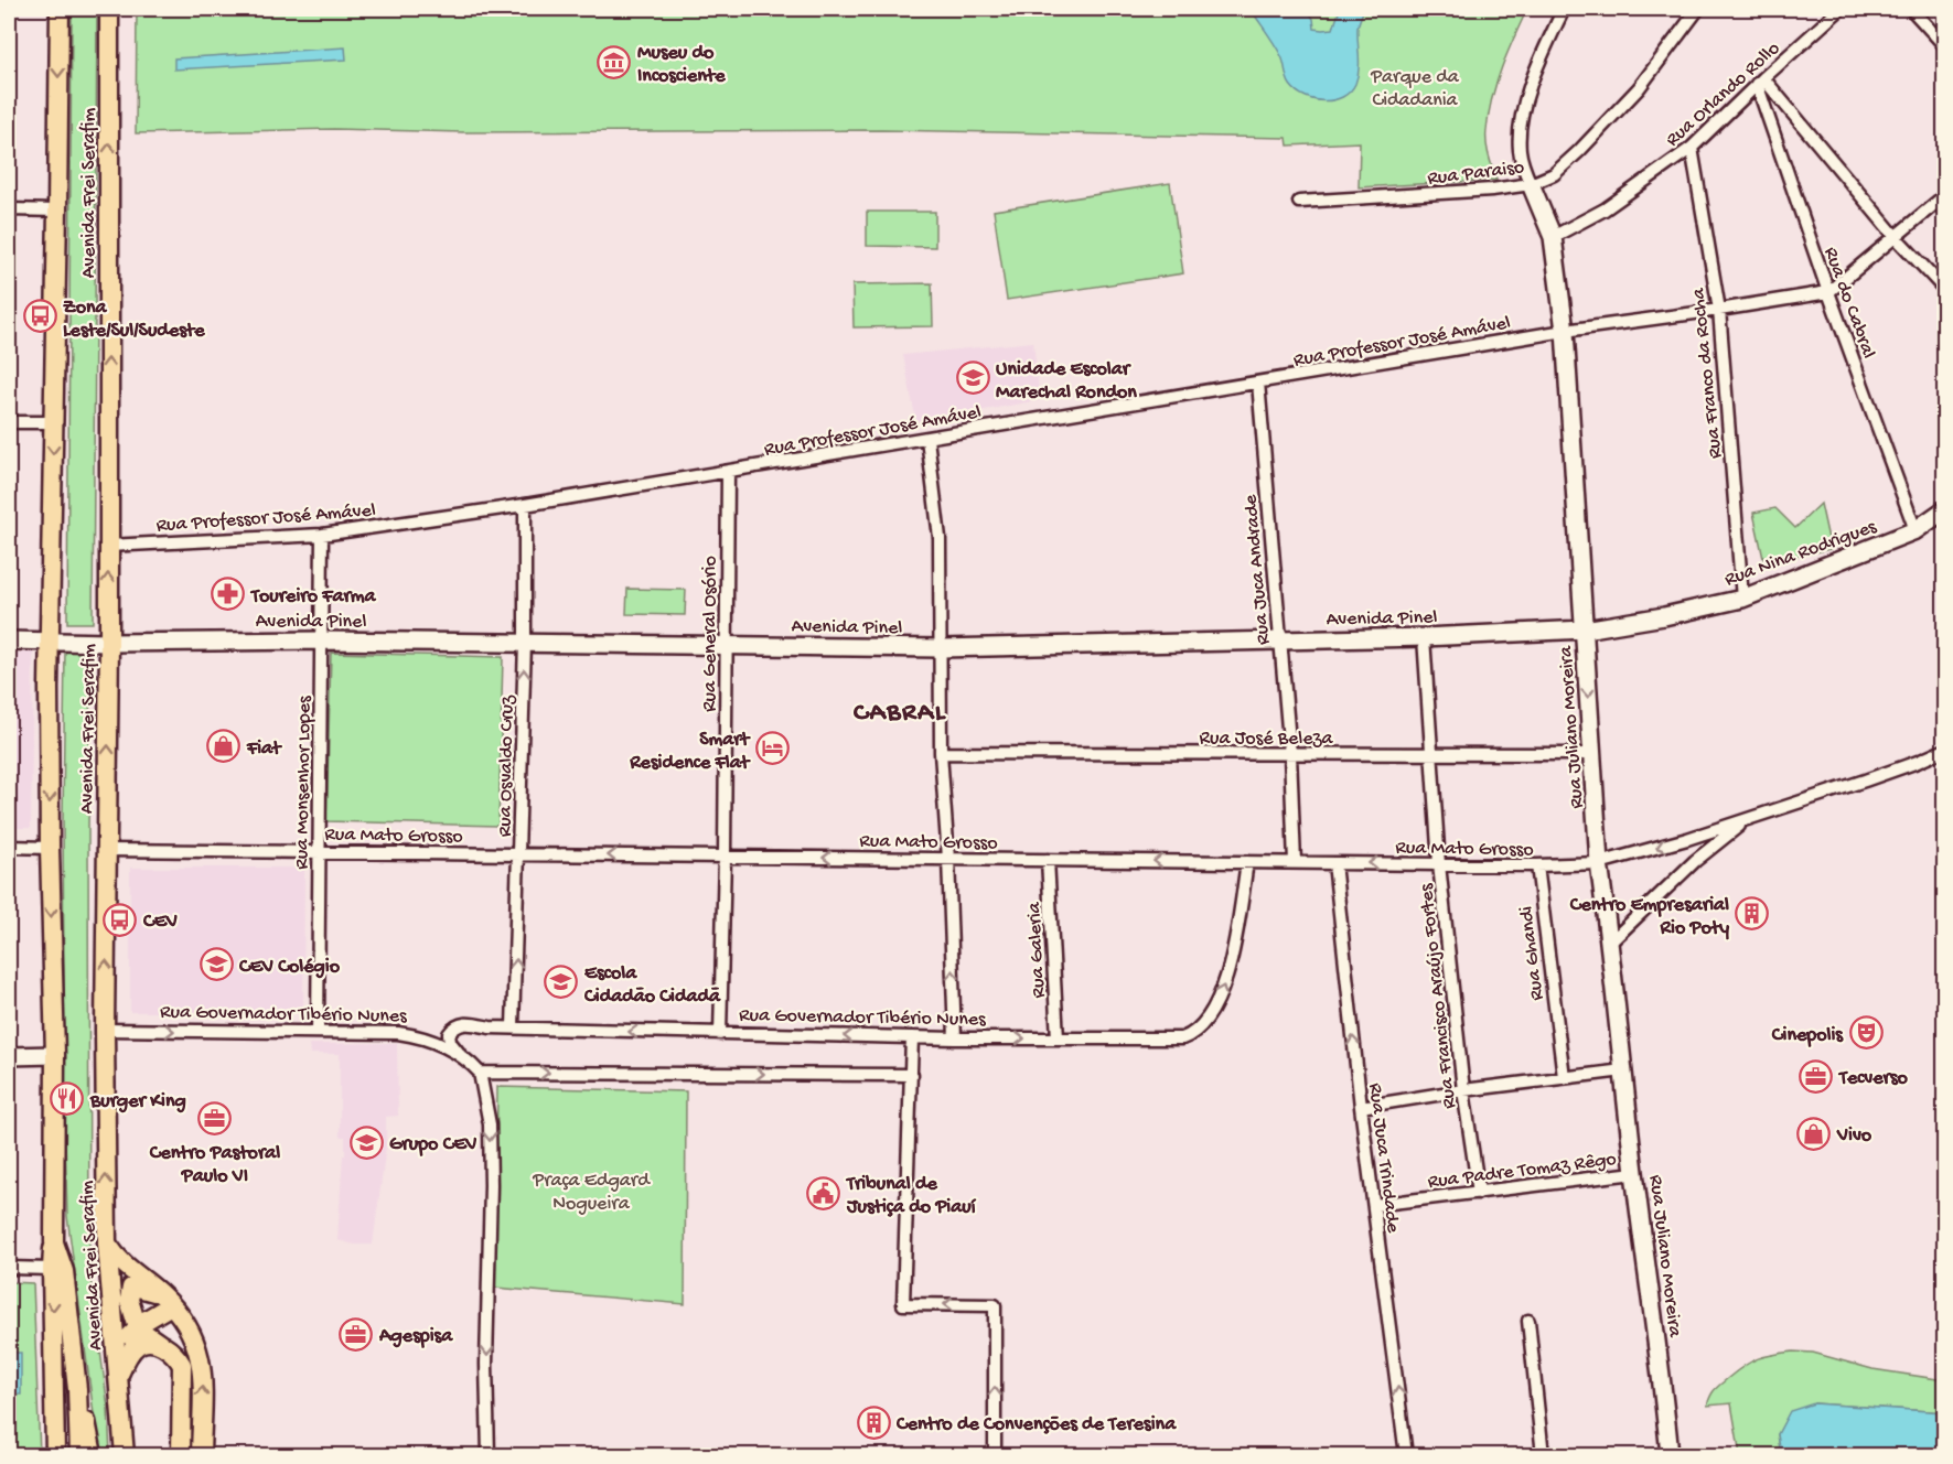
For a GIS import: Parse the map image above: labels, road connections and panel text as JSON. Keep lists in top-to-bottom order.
{
  "streets": {
    "main road": ["Avenida Frei Serafim"],
    "street": [
      "Rua Orlando Rollo",
      "Rua Paraiso",
      "Rua do Cabral",
      "Rua Professor José Amável",
      "Rua Franco da Rocha",
      "Rua Nina Rodrigues",
      "Rua Juca Andrade",
      "Avenida Pinel",
      "Rua General Osório",
      "Rua Juliano Moreira",
      "Rua José Beleza",
      "Rua Osvaldo Cruz",
      "Rua Monsenhor Lopes",
      "Rua Mato Grosso",
      "Rua Galeria",
      "Rua Ghandi",
      "Rua Francisco Araújo Fortes",
      "Rua Governador Tibério Nunes",
      "Rua Juca Trindade",
      "Rua Padre Tomaz Rêgo"
    ]
  },
  "crossings": [
    ["Rua Orlando Rollo", "Rua do Cabral"],
    ["Rua Orlando Rollo", "Rua Franco da Rocha"],
    ["Rua Orlando Rollo", "Rua Juliano Moreira"],
    ["Rua Paraiso", "Rua Juliano Moreira"],
    ["Avenida Frei Serafim", "Rua Professor José Amável"],
    ["Avenida Frei Serafim", "Avenida Pinel"],
    ["Avenida Frei Serafim", "Rua Mato Grosso"],
    ["Avenida Frei Serafim", "Rua Governador Tibério Nunes"],
    ["Rua do Cabral", "Rua Professor José Amável"],
    ["Rua do Cabral", "Rua Nina Rodrigues"],
    ["Rua Professor José Amável", "Rua Franco da Rocha"],
    ["Rua Professor José Amável", "Rua Juca Andrade"],
    ["Rua Professor José Amável", "Rua General Osório"],
    ["Rua Professor José Amável", "Rua Juliano Moreira"],
    ["Rua Professor José Amável", "Rua Osvaldo Cruz"],
    ["Rua Professor José Amável", "Rua Monsenhor Lopes"],
    ["Rua Franco da Rocha", "Rua Nina Rodrigues"],
    ["Rua Nina Rodrigues", "Avenida Pinel"],
    ["Rua Nina Rodrigues", "Rua Juliano Moreira"],
    ["Rua Juca Andrade", "Avenida Pinel"],
    ["Rua Juca Andrade", "Rua José Beleza"],
    ["Avenida Pinel", "Rua General Osório"],
    ["Avenida Pinel", "Rua Juliano Moreira"],
    ["Avenida Pinel", "Rua Osvaldo Cruz"],
    ["Avenida Pinel", "Rua Monsenhor Lopes"],
    ["Avenida Pinel", "Rua Francisco Araújo Fortes"],
    ["Rua General Osório", "Rua Mato Grosso"],
    ["Rua General Osório", "Rua Governador Tibério Nunes"],
    ["Rua Juliano Moreira", "Rua José Beleza"],
    ["Rua Juliano Moreira", "Rua Mato Grosso"],
    ["Rua Juliano Moreira", "Rua Padre Tomaz Rêgo"],
    ["Rua José Beleza", "Rua Francisco Araújo Fortes"],
    ["Rua Osvaldo Cruz", "Rua Mato Grosso"],
    ["Rua Osvaldo Cruz", "Rua Governador Tibério Nunes"],
    ["Rua Monsenhor Lopes", "Rua Mato Grosso"],
    ["Rua Monsenhor Lopes", "Rua Governador Tibério Nunes"],
    ["Rua Mato Grosso", "Rua Galeria"],
    ["Rua Mato Grosso", "Rua Ghandi"],
    ["Rua Mato Grosso", "Rua Francisco Araújo Fortes"],
    ["Rua Mato Grosso", "Rua Governador Tibério Nunes"],
    ["Rua Mato Grosso", "Rua Juca Trindade"],
    ["Rua Galeria", "Rua Governador Tibério Nunes"],
    ["Rua Francisco Araújo Fortes", "Rua Padre Tomaz Rêgo"],
    ["Rua Juca Trindade", "Rua Padre Tomaz Rêgo"]
  ],
  "one_way": ["Rua Osvaldo Cruz", "Rua Mato Grosso", "Rua Juca Trindade"],
  "districts": ["CABRAL"],
  "parks": ["Parque da Cidadania", "Praça Edgard Nogueira"],
  "places": {
    "museum": ["Museu do Incosciente"],
    "bus stop": ["Zona Leste/Sul/Sudeste", "CEV"],
    "school or university": [
      "Unidade Escolar Marechal Rondon",
      "CEV Colégio",
      "Escola Cidadão Cidadã",
      "Grupo CEV"
    ],
    "pharmacy": ["Toureiro Farma"],
    "shop": ["Fiat", "Vivo"],
    "hotel": ["Smart Residence Flat"],
    "building": ["Centro Empresarial Rio Poty", "Centro de Convenções de Teresina"],
    "theatre": ["Cinepolis"],
    "office": ["Tecverso", "Centro Pastoral Paulo VI", "Agespisa"],
    "restaurant": ["Burger King"],
    "public building": ["Tribunal de Justiça do Piauí"]
  }
}
